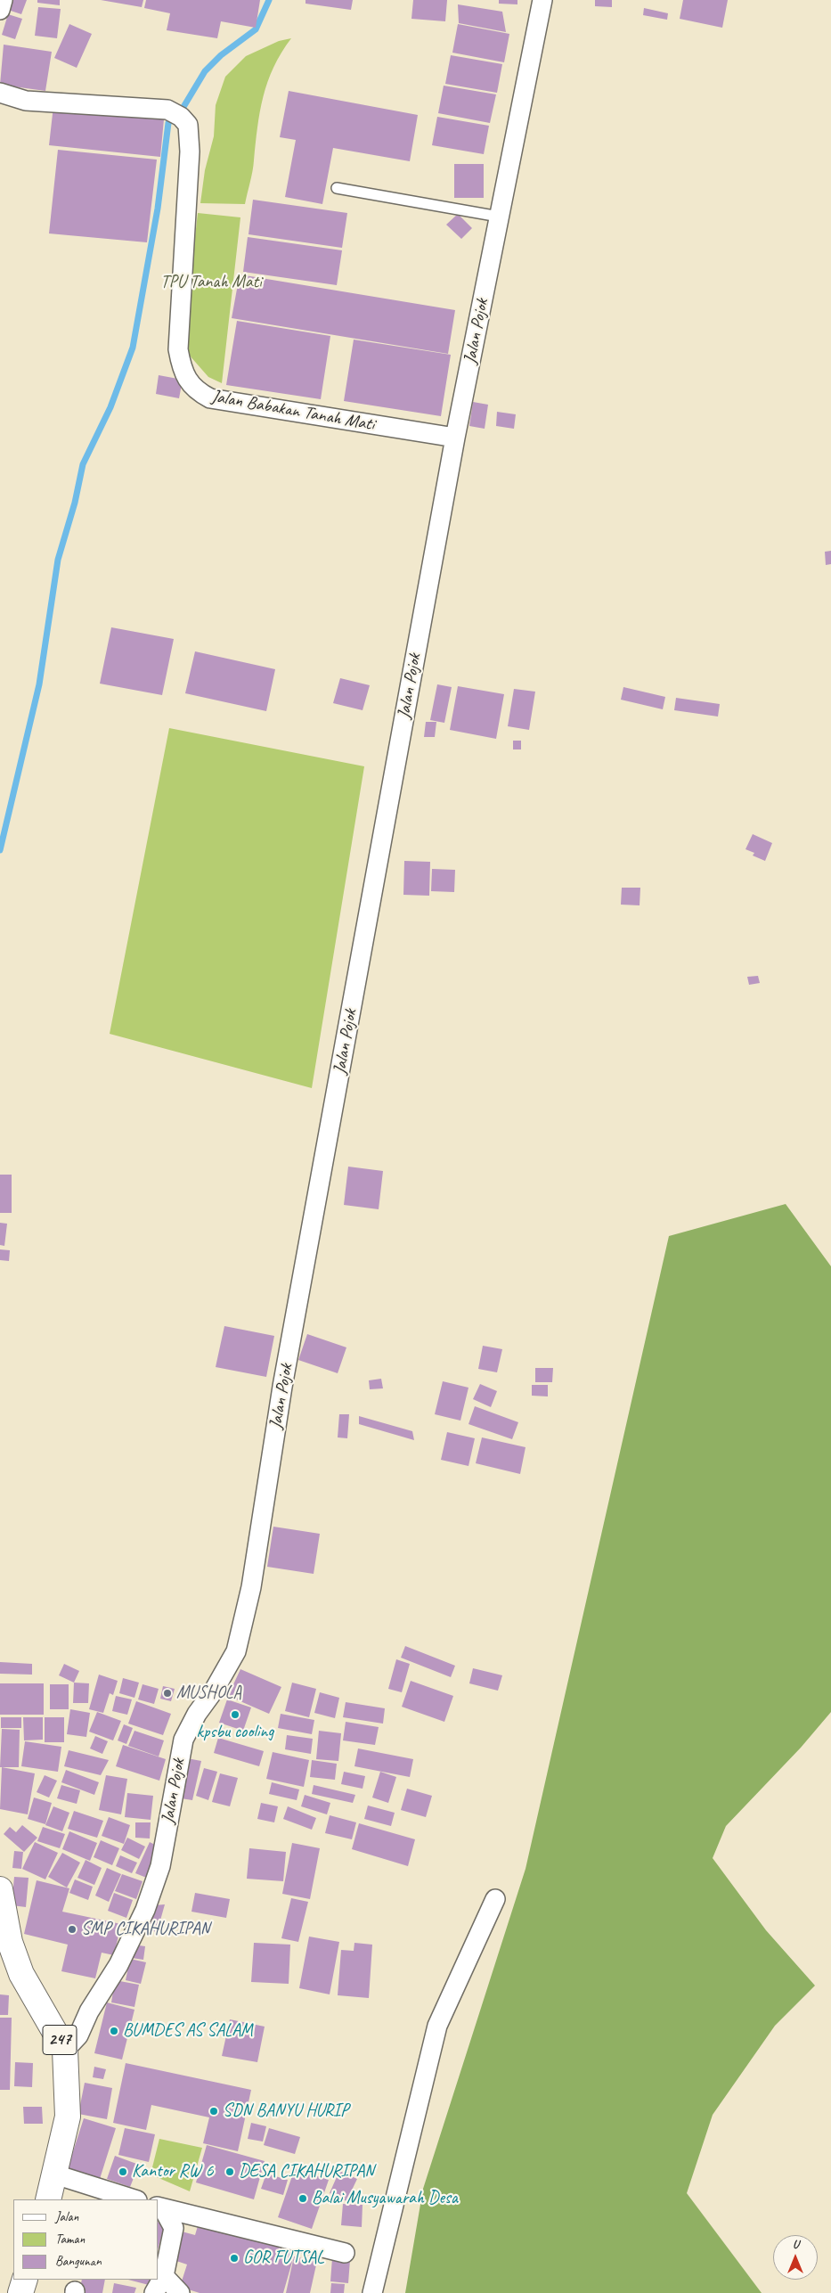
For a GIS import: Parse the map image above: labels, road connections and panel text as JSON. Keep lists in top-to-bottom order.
{
  "streets": {
    "main road": ["247"],
    "street": ["Jalan Pojok", "Jalan Babakan Tanah Mati"]
  },
  "crossings": [
    ["Jalan Pojok", "Jalan Babakan Tanah Mati"],
    ["Jalan Pojok", "247"]
  ],
  "parks": ["TPU Tanah Mati"],
  "places": [
    "MUSHOLA",
    "kpsbu cooling",
    "SMP CIKAHURIPAN",
    "BUMDES AS SALAM",
    "SDN BANYU HURIP",
    "Kantor RW 6",
    "DESA CIKAHURIPAN",
    "Balai Musyawarah Desa",
    "GOR FUTSAL"
  ],
  "legend": ["Jalan", "Taman", "Bangunan"],
  "north": "top"
}
